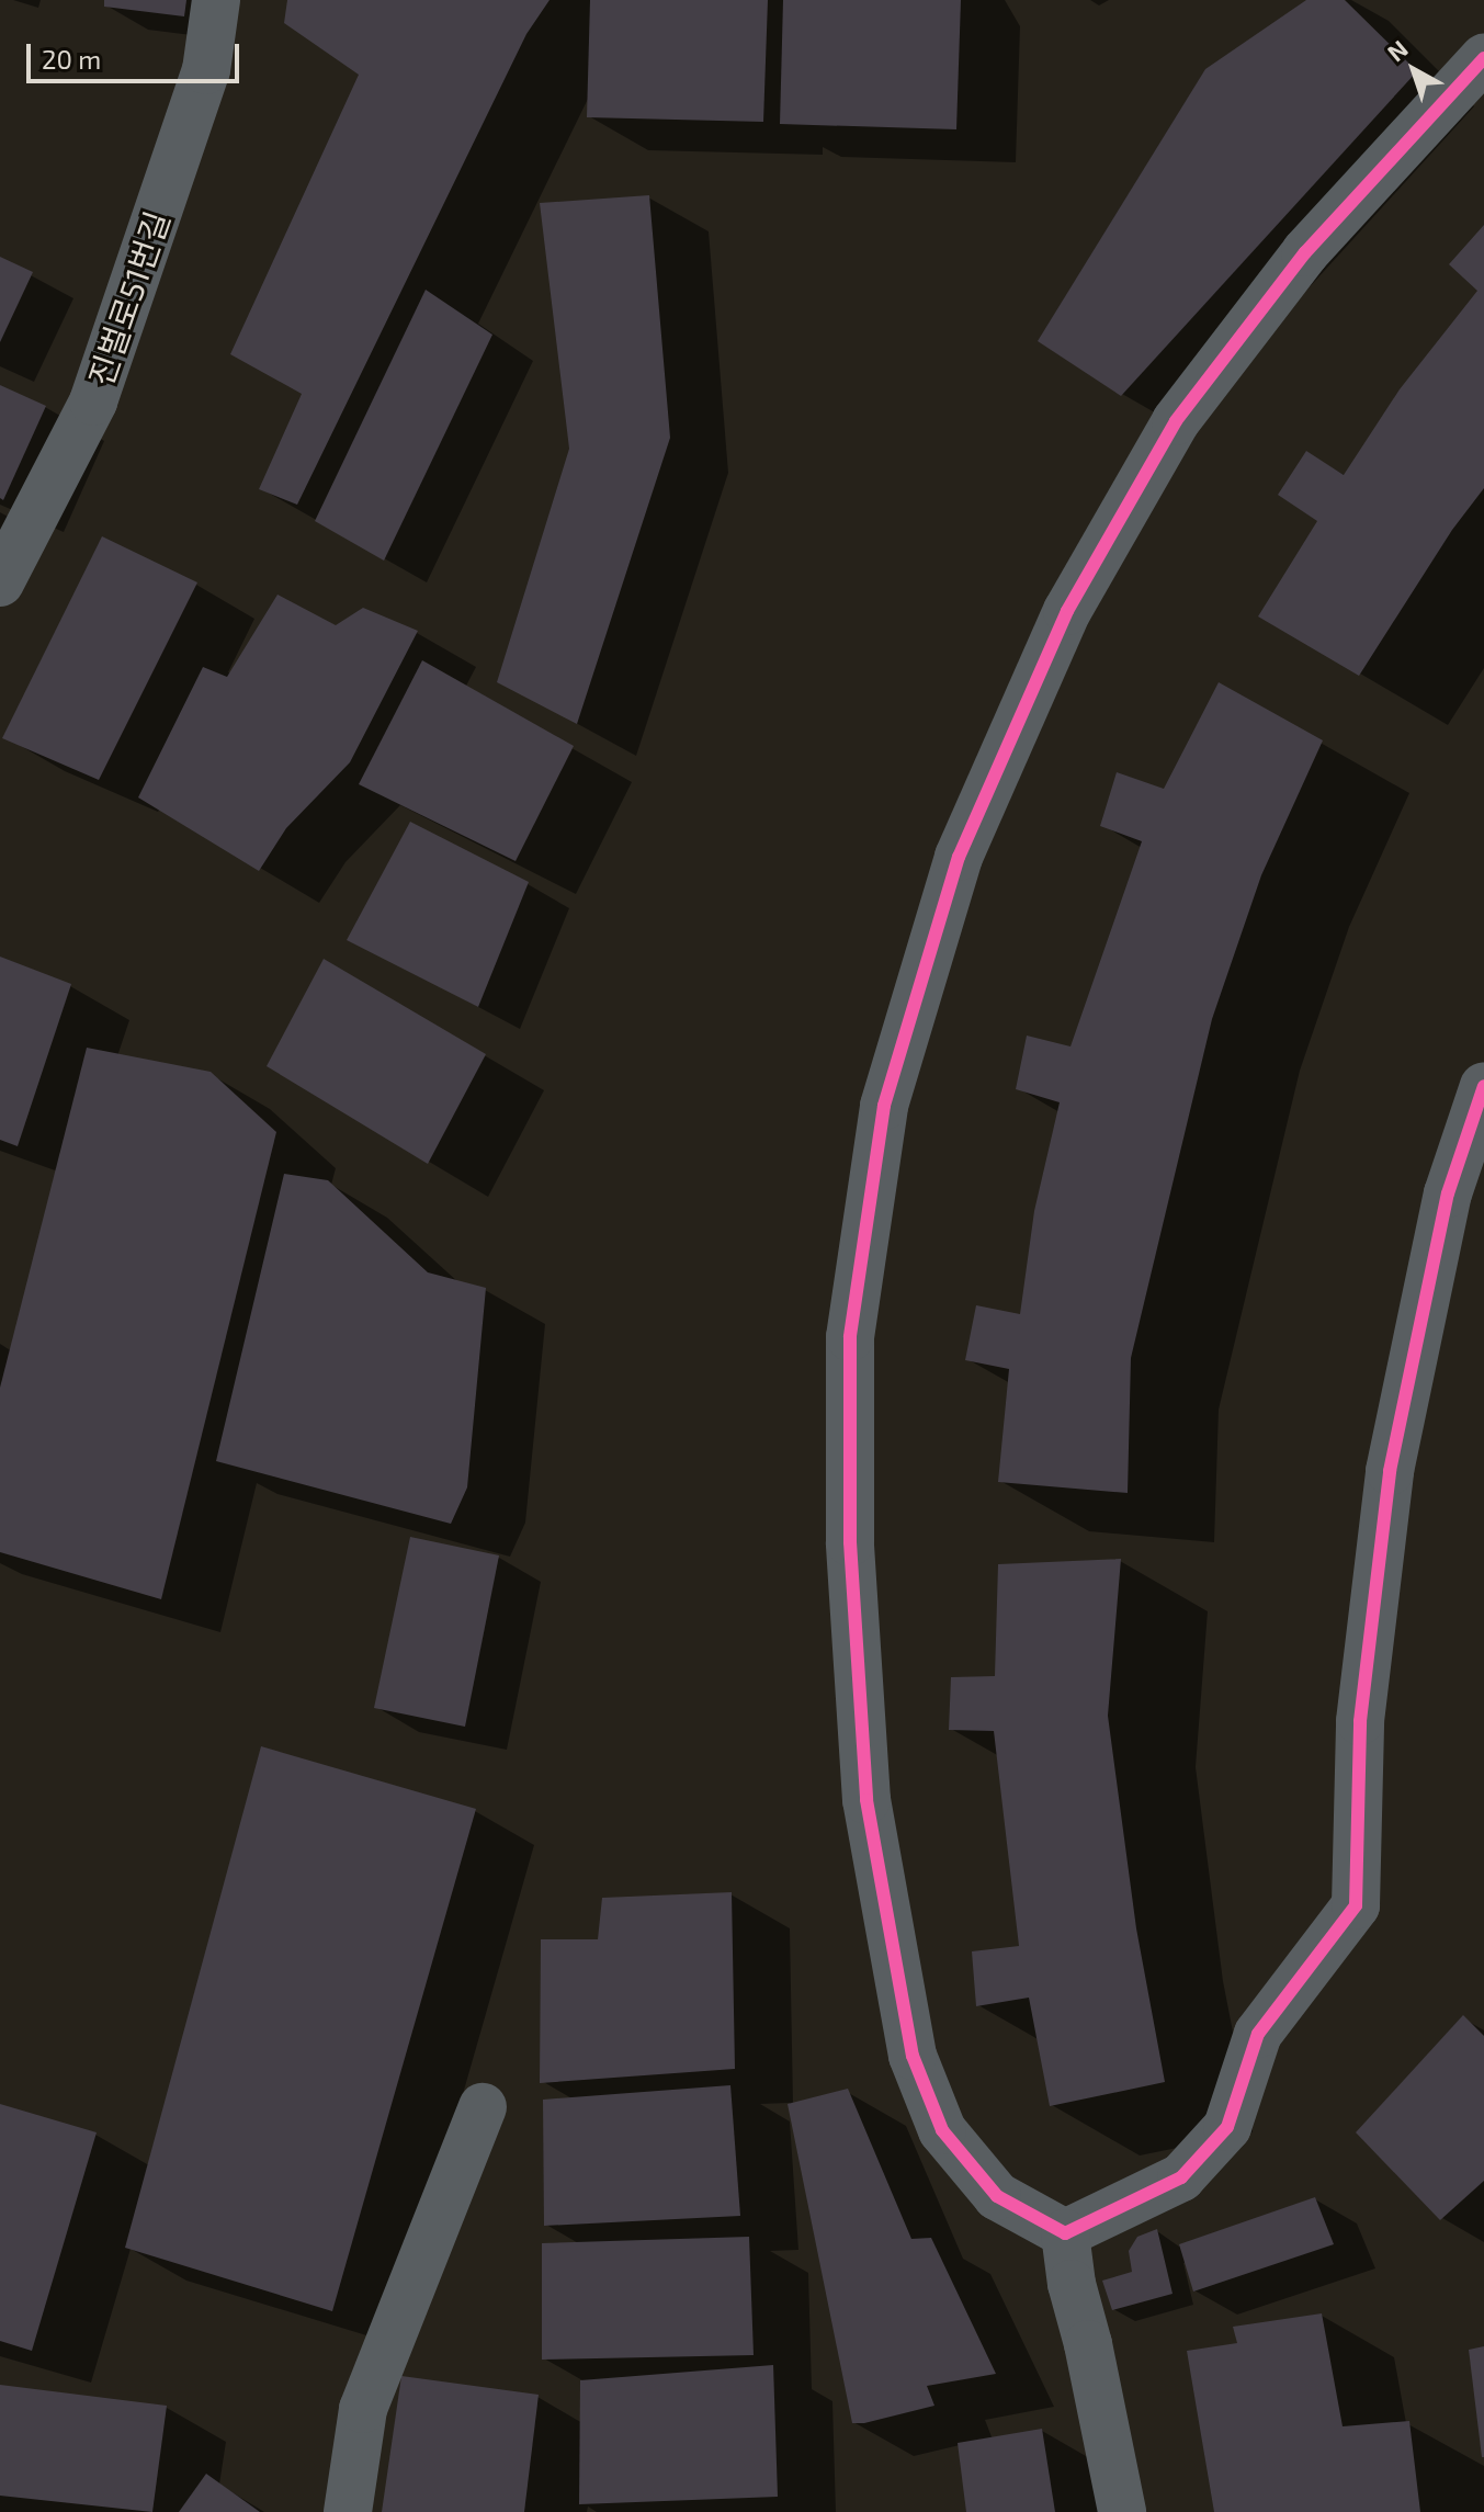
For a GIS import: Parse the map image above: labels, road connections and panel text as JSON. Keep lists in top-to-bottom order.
{
  "streets": {
    "street": ["진벌로51번길"]
  },
  "scale_bar": "20 m",
  "north": "top left"
}
